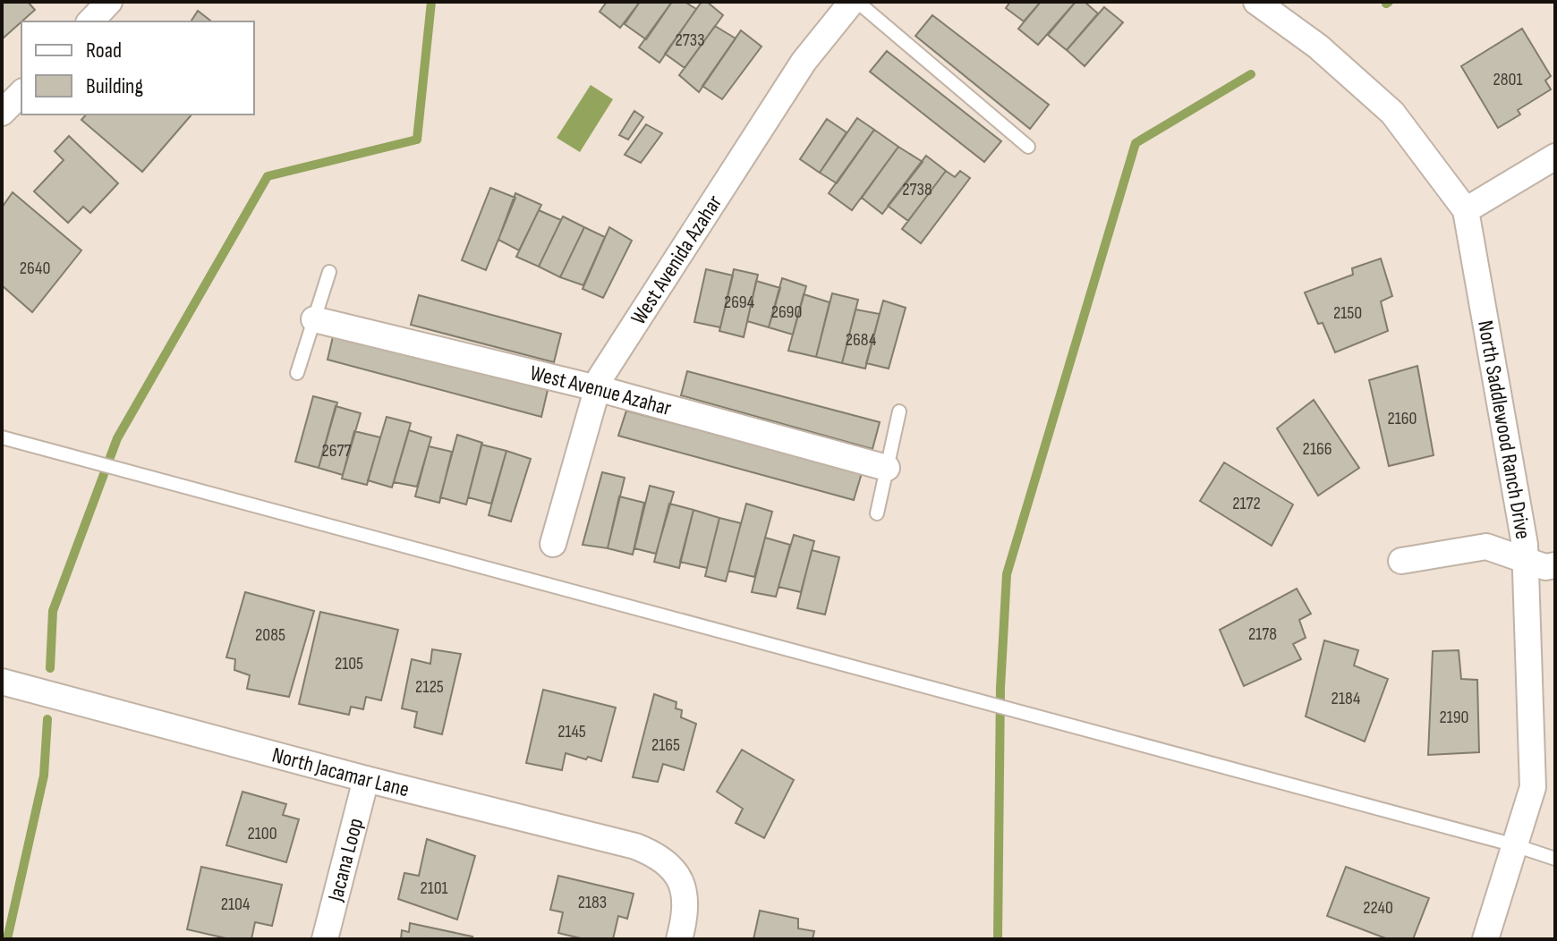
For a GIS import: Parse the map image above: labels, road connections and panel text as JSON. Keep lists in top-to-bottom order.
{
  "streets": {
    "street": [
      "West Avenida Azahar",
      "West Avenue Azahar",
      "North Saddlewood Ranch Drive",
      "North Jacamar Lane",
      "Jacana Loop"
    ]
  },
  "crossings": [
    ["West Avenida Azahar", "West Avenue Azahar"],
    ["North Jacamar Lane", "Jacana Loop"]
  ],
  "house_numbers": [
    "2733",
    "2801",
    "2738",
    "2640",
    "2694",
    "2690",
    "2150",
    "2684",
    "2160",
    "2166",
    "2677",
    "2172",
    "2178",
    "2085",
    "2105",
    "2125",
    "2184",
    "2190",
    "2145",
    "2165",
    "2100",
    "2101",
    "2183",
    "2104",
    "2240"
  ],
  "legend": ["Road", "Building"]
}
